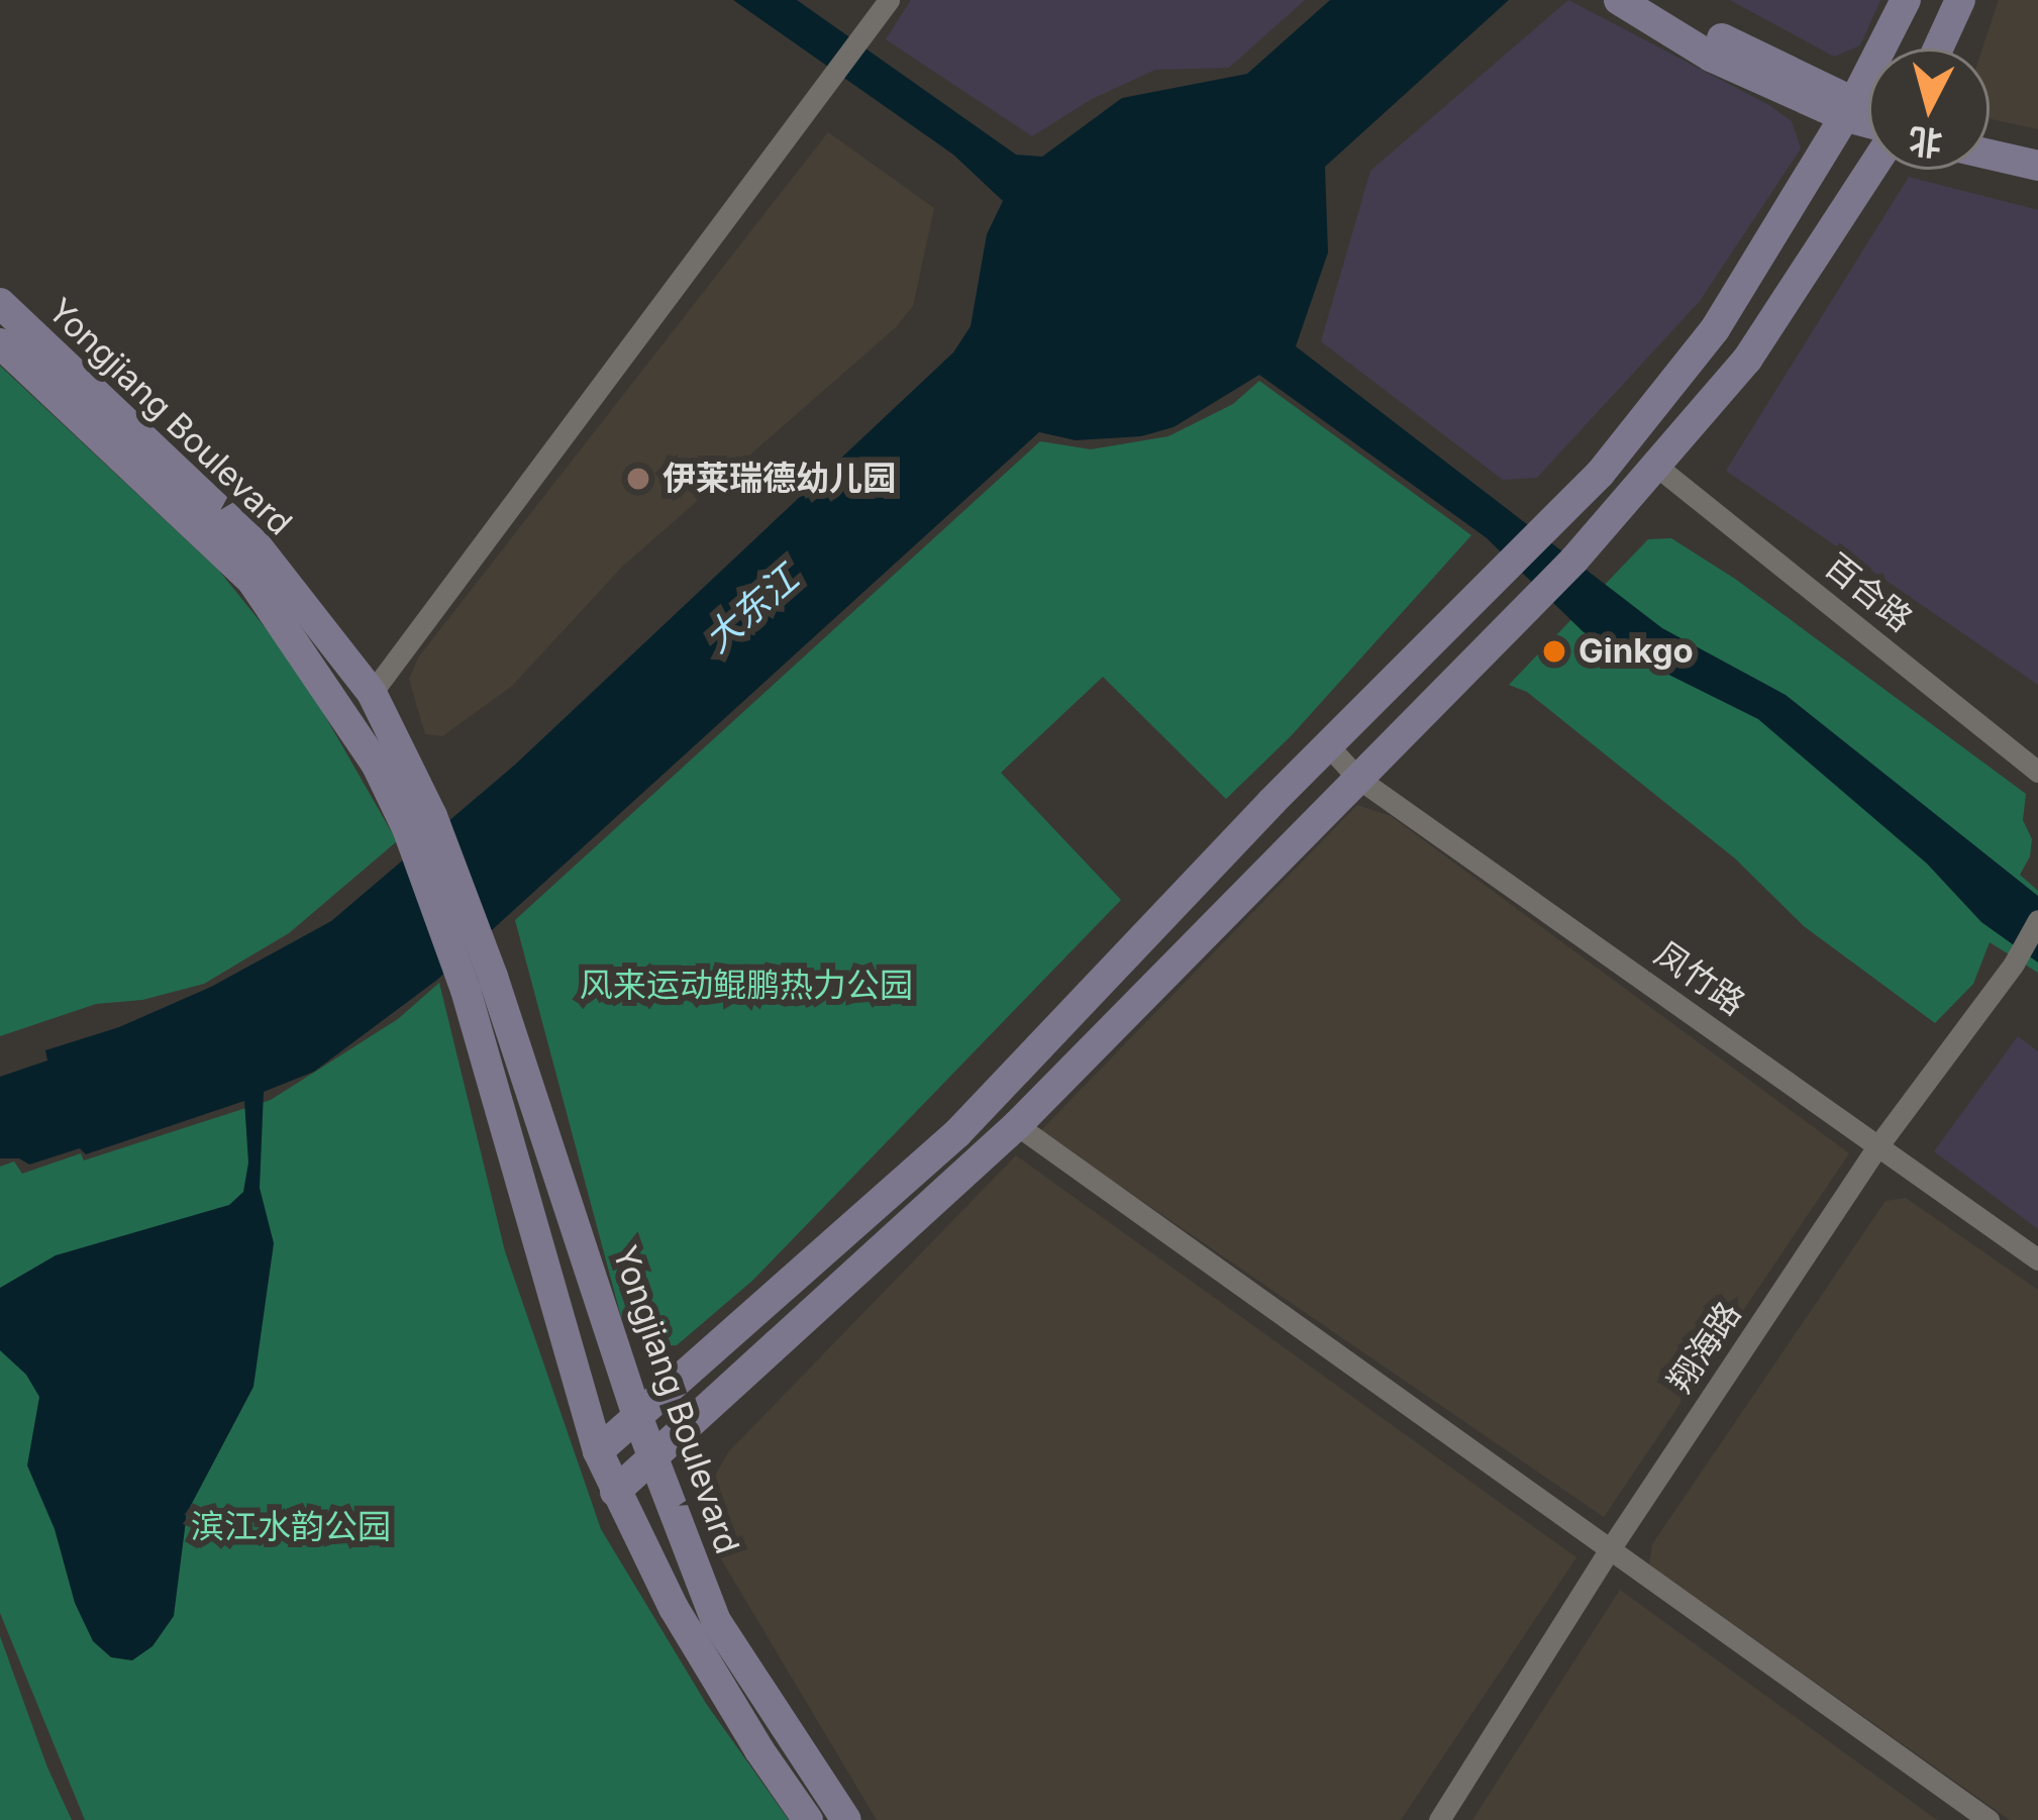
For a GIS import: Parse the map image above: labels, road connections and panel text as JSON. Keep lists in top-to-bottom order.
{
  "streets": {
    "street": [
      "Yongjiang Boulevard",
      "百合路",
      "凤竹路",
      "翔海路"
    ]
  },
  "crossings": [
    ["凤竹路", "翔海路"]
  ],
  "water": ["大东江"],
  "parks": ["风来运动鲲鹏热力公园", "滨江水韵公园"],
  "places": ["伊莱瑞德幼儿园", "Ginkgo"],
  "north": "bottom"
}
